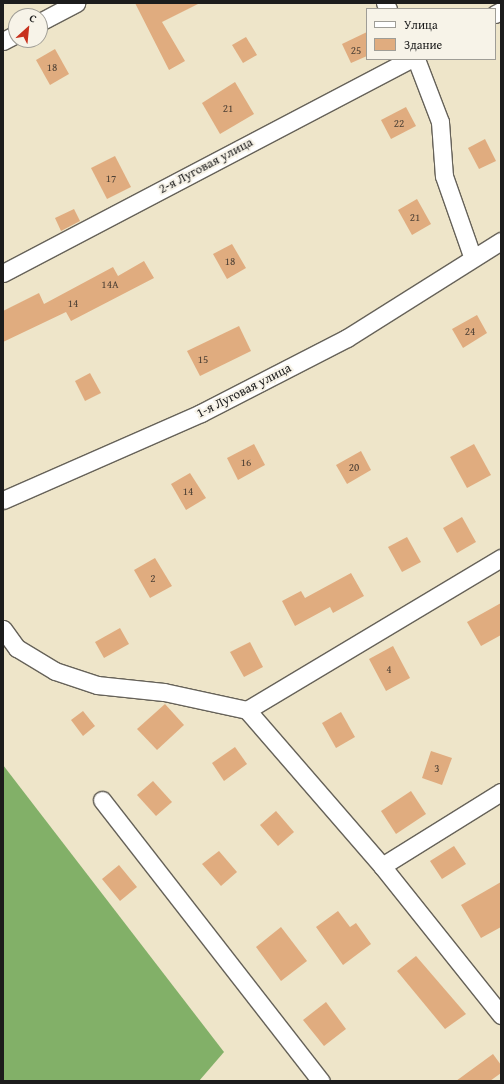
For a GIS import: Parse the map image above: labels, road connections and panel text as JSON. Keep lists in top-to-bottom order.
{
  "streets": {
    "street": ["2-я Луговая улица", "1-я Луговая улица"]
  },
  "house_numbers": [
    "25",
    "18",
    "21",
    "22",
    "17",
    "21",
    "18",
    "14А",
    "14",
    "24",
    "15",
    "16",
    "20",
    "14",
    "2",
    "4",
    "3"
  ],
  "legend": ["Улица", "Здание"],
  "north": "top right"
}
